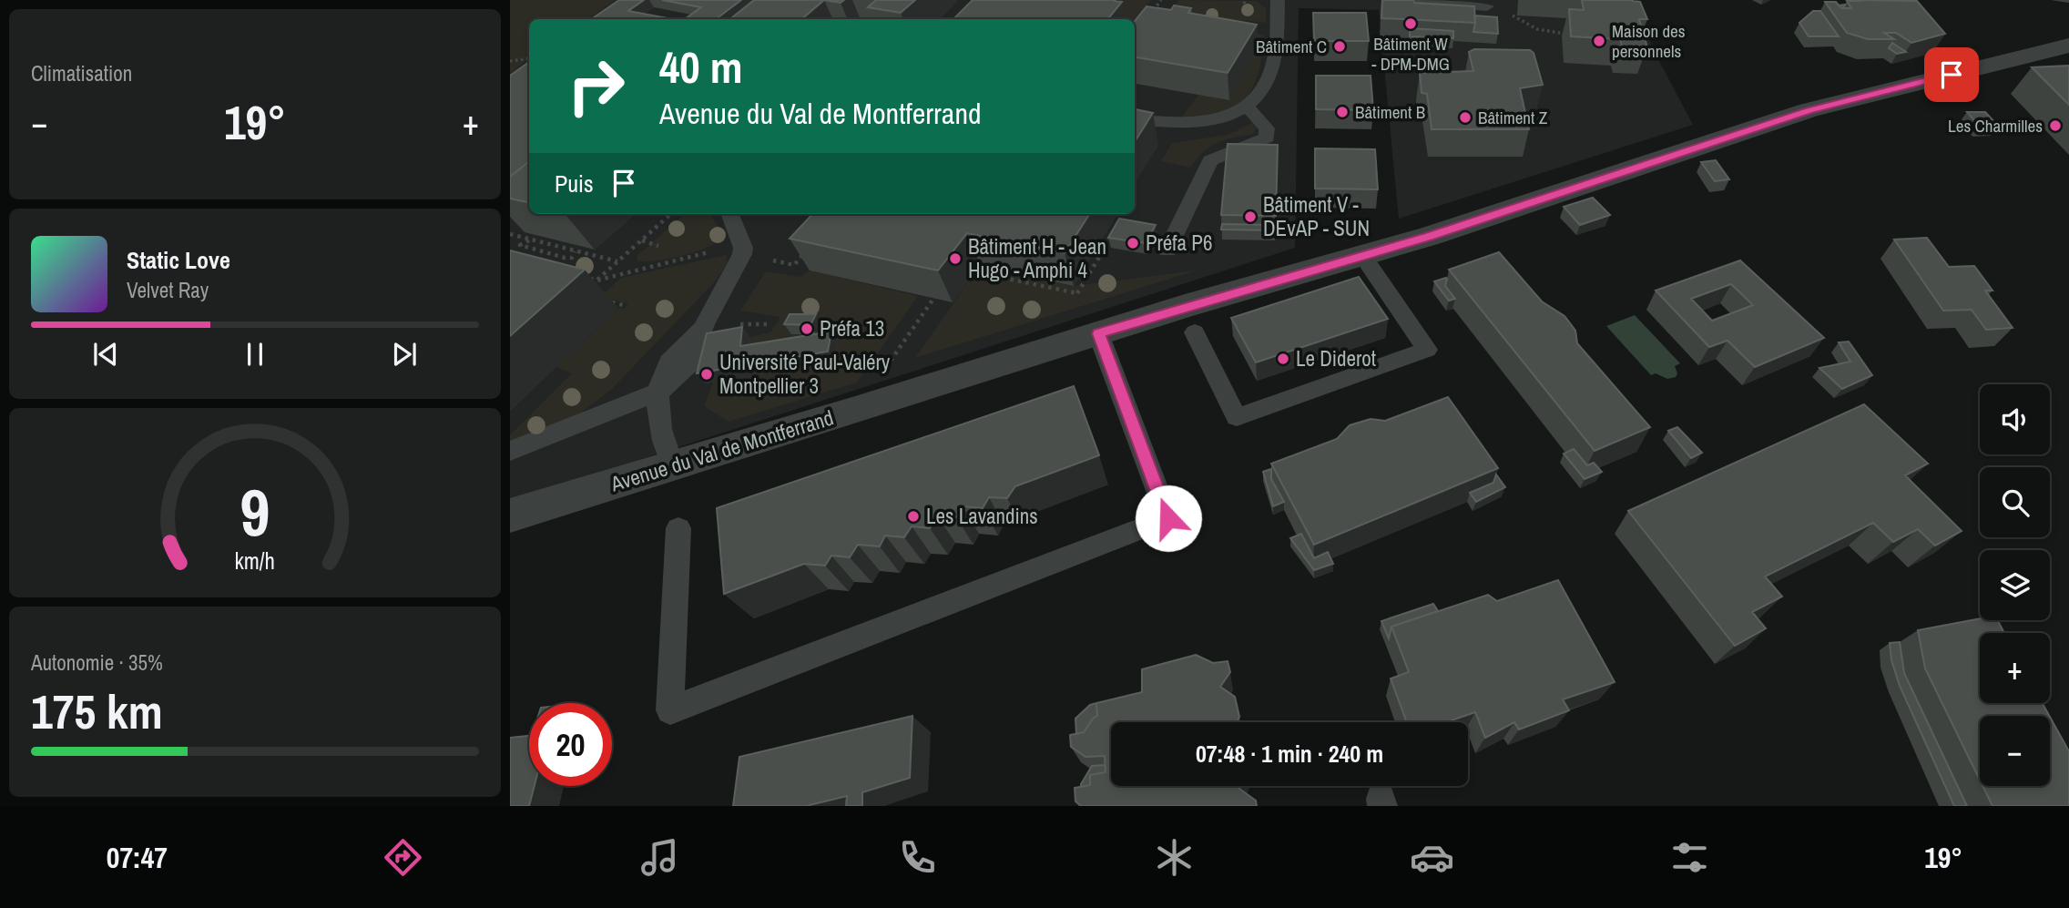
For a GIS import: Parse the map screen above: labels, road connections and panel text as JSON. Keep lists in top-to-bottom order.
{
  "streets": {
    "street": ["Avenue du Val de Montferrand"]
  },
  "places": [
    "Bâtiment W - DPM-DMG",
    "Maison des personnels",
    "Bâtiment C",
    "Bâtiment B",
    "Bâtiment Z",
    "Les Charmilles",
    "Bâtiment V - DEvAP - SUN",
    "Préfa P6",
    "Bâtiment H - Jean Hugo - Amphi 4",
    "Préfa 13",
    "Le Diderot",
    "Université Paul-Valéry Montpellier 3",
    "Les Lavandins"
  ],
  "page": {
    "tile": [
      "Climatisation",
      ["Autonomie · 35%", "175 km"]
    ],
    "turn": ["40 m", "Avenue du Val de Montferrand"],
    "heat": ["−", "19°", "+"],
    "then": "Puis",
    "song": ["Static Love", "Velvet Ray"],
    "map_buttons": ["+", "−"],
    "limit": "20",
    "trip": "07:48 · 1 min · 240 m",
    "tabs": ["07:47", "19°"],
    "gauge": ["9", "km/h"]
  }
}
